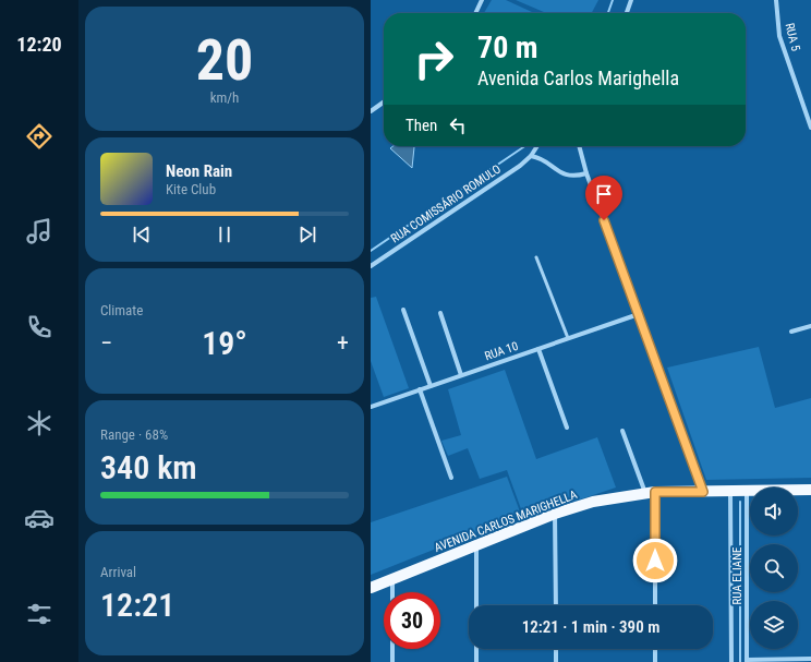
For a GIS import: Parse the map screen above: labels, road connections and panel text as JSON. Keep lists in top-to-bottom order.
{
  "streets": {
    "main road": ["AVENIDA CARLOS MARIGHELLA"],
    "street": [
      "RUA 5",
      "RUA COMISSÁRIO ROMULO",
      "RUA 10",
      "RUA ELIANE"
    ]
  },
  "crossings": [
    ["AVENIDA CARLOS MARIGHELLA", "RUA ELIANE"]
  ],
  "page": {
    "tabs": "12:20",
    "tile": [
      ["20", "km/h"],
      "Climate",
      ["Range · 68%", "340 km"],
      ["Arrival", "12:21"]
    ],
    "turn": ["70 m", "Avenida Carlos Marighella"],
    "then": "Then",
    "song": ["Neon Rain", "Kite Club"],
    "heat": ["−", "19°", "+"],
    "limit": "30",
    "trip": "12:21 · 1 min · 390 m"
  }
}
